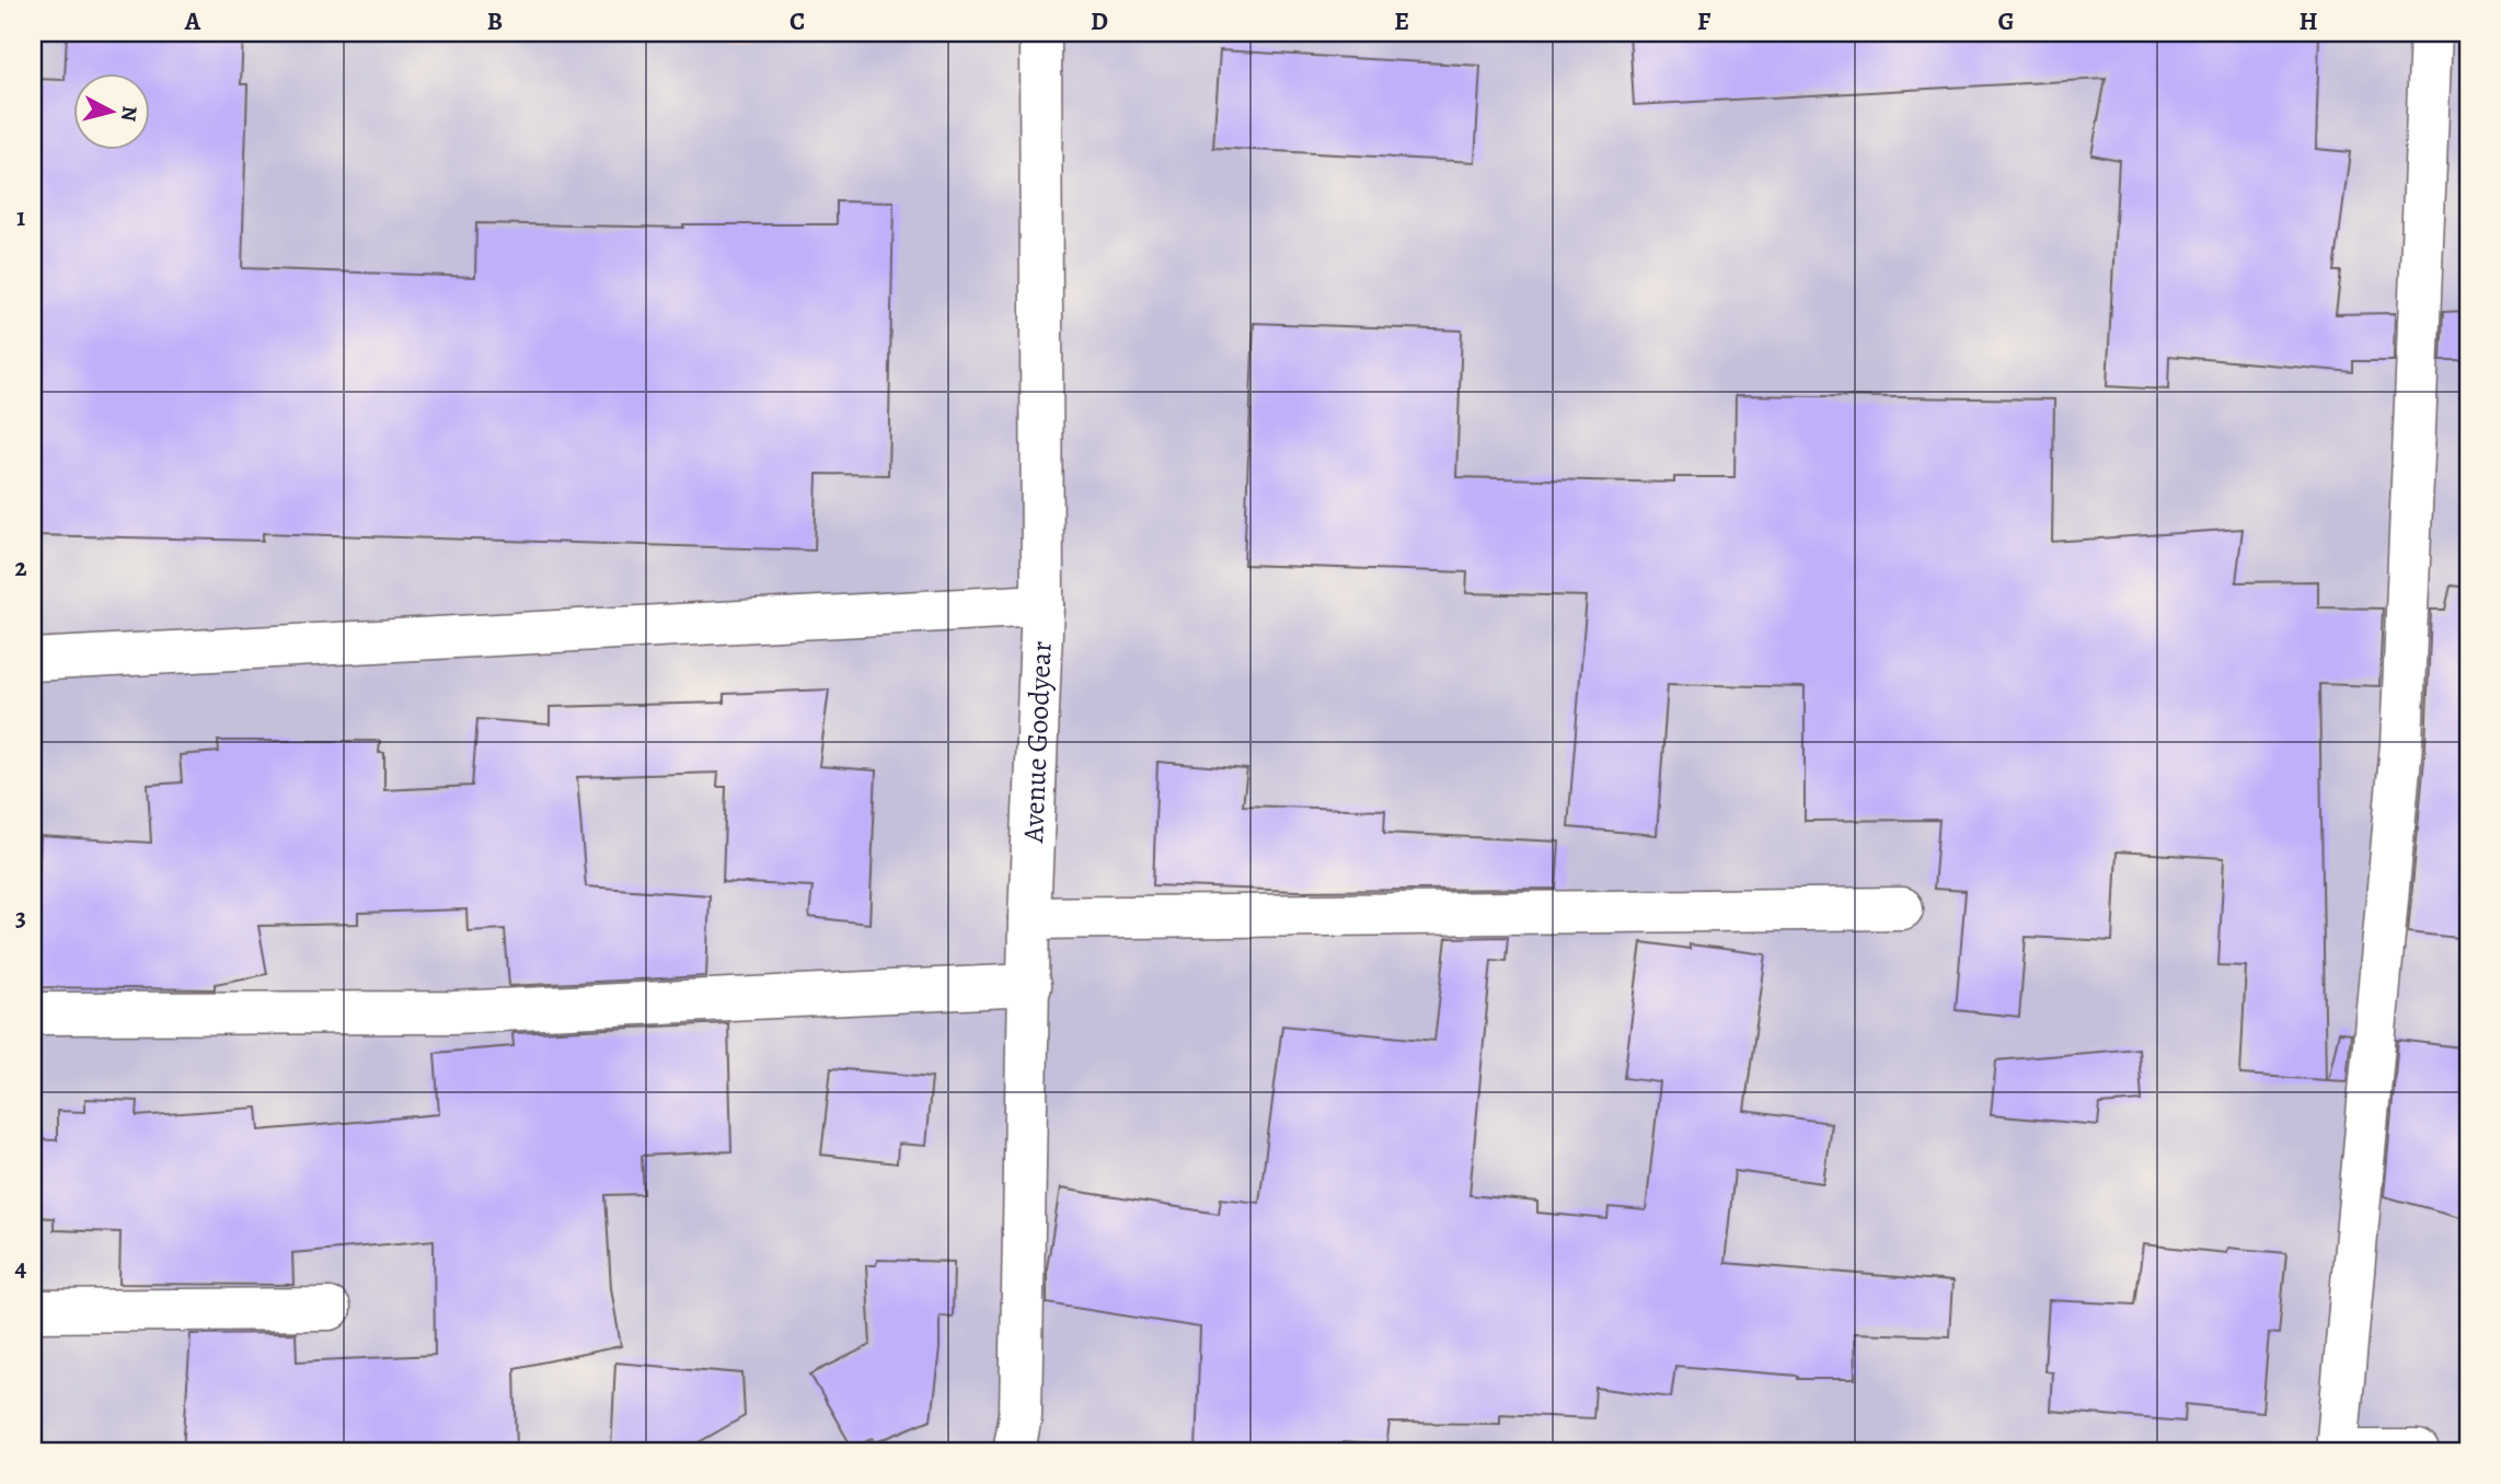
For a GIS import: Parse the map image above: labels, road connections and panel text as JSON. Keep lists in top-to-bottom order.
{
  "streets": {
    "street": ["Avenue Goodyear"]
  },
  "north": "right",
  "grid": {
    "columns": [
      "A",
      "B",
      "C",
      "D",
      "E",
      "F",
      "G",
      "H"
    ],
    "rows": [
      "1",
      "2",
      "3",
      "4"
    ]
  }
}
